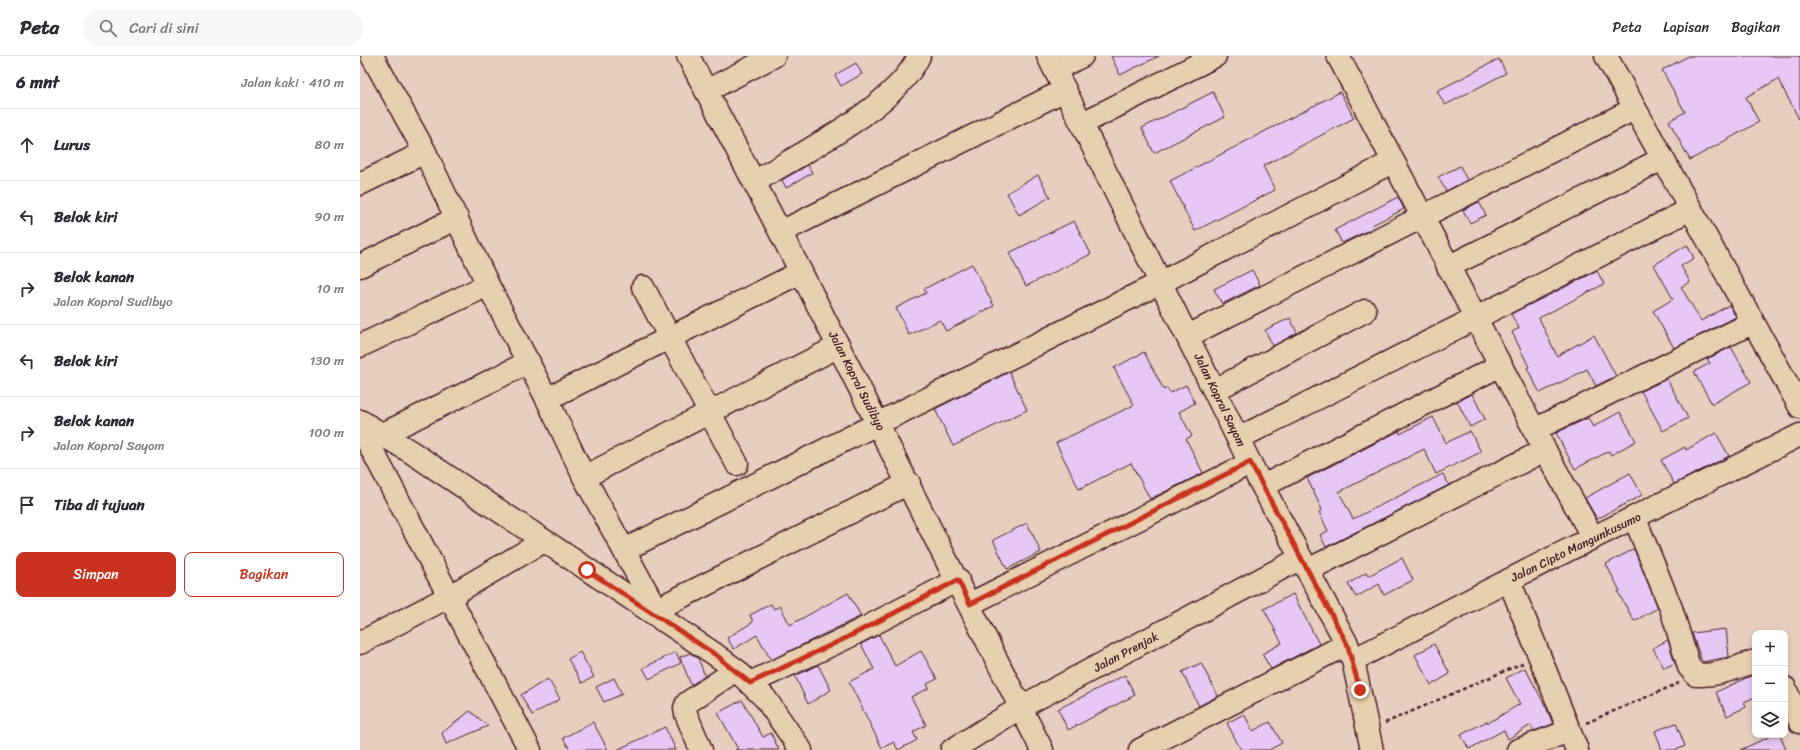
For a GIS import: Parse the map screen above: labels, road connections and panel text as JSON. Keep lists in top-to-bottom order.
{
  "streets": {
    "street": [
      "Jalan Kopral Sudibyo",
      "Jalan Kopral Sayom",
      "Jalan Cipto Mangunkusumo",
      "Jalan Prenjak"
    ]
  },
  "crossings": [
    ["Jalan Kopral Sudibyo", "Jalan Prenjak"],
    ["Jalan Kopral Sayom", "Jalan Cipto Mangunkusumo"],
    ["Jalan Kopral Sayom", "Jalan Prenjak"]
  ],
  "page": {
    "header": "Peta",
    "search": "Cari di sini",
    "nav": ["Peta", "Lapisan", "Bagikan"],
    "heading": ["6 mnt", "Jalan kaki · 410 m"],
    "list": [
      ["Lurus", "80 m"],
      ["Belok kiri", "90 m"],
      ["Belok kanan", "Jalan Kopral Sudibyo", "10 m"],
      ["Belok kiri", "130 m"],
      ["Belok kanan", "Jalan Kopral Sayom", "100 m"],
      "Tiba di tujuan"
    ],
    "buttons": ["Simpan", "Bagikan"],
    "map_buttons": ["+", "−"]
  }
}
